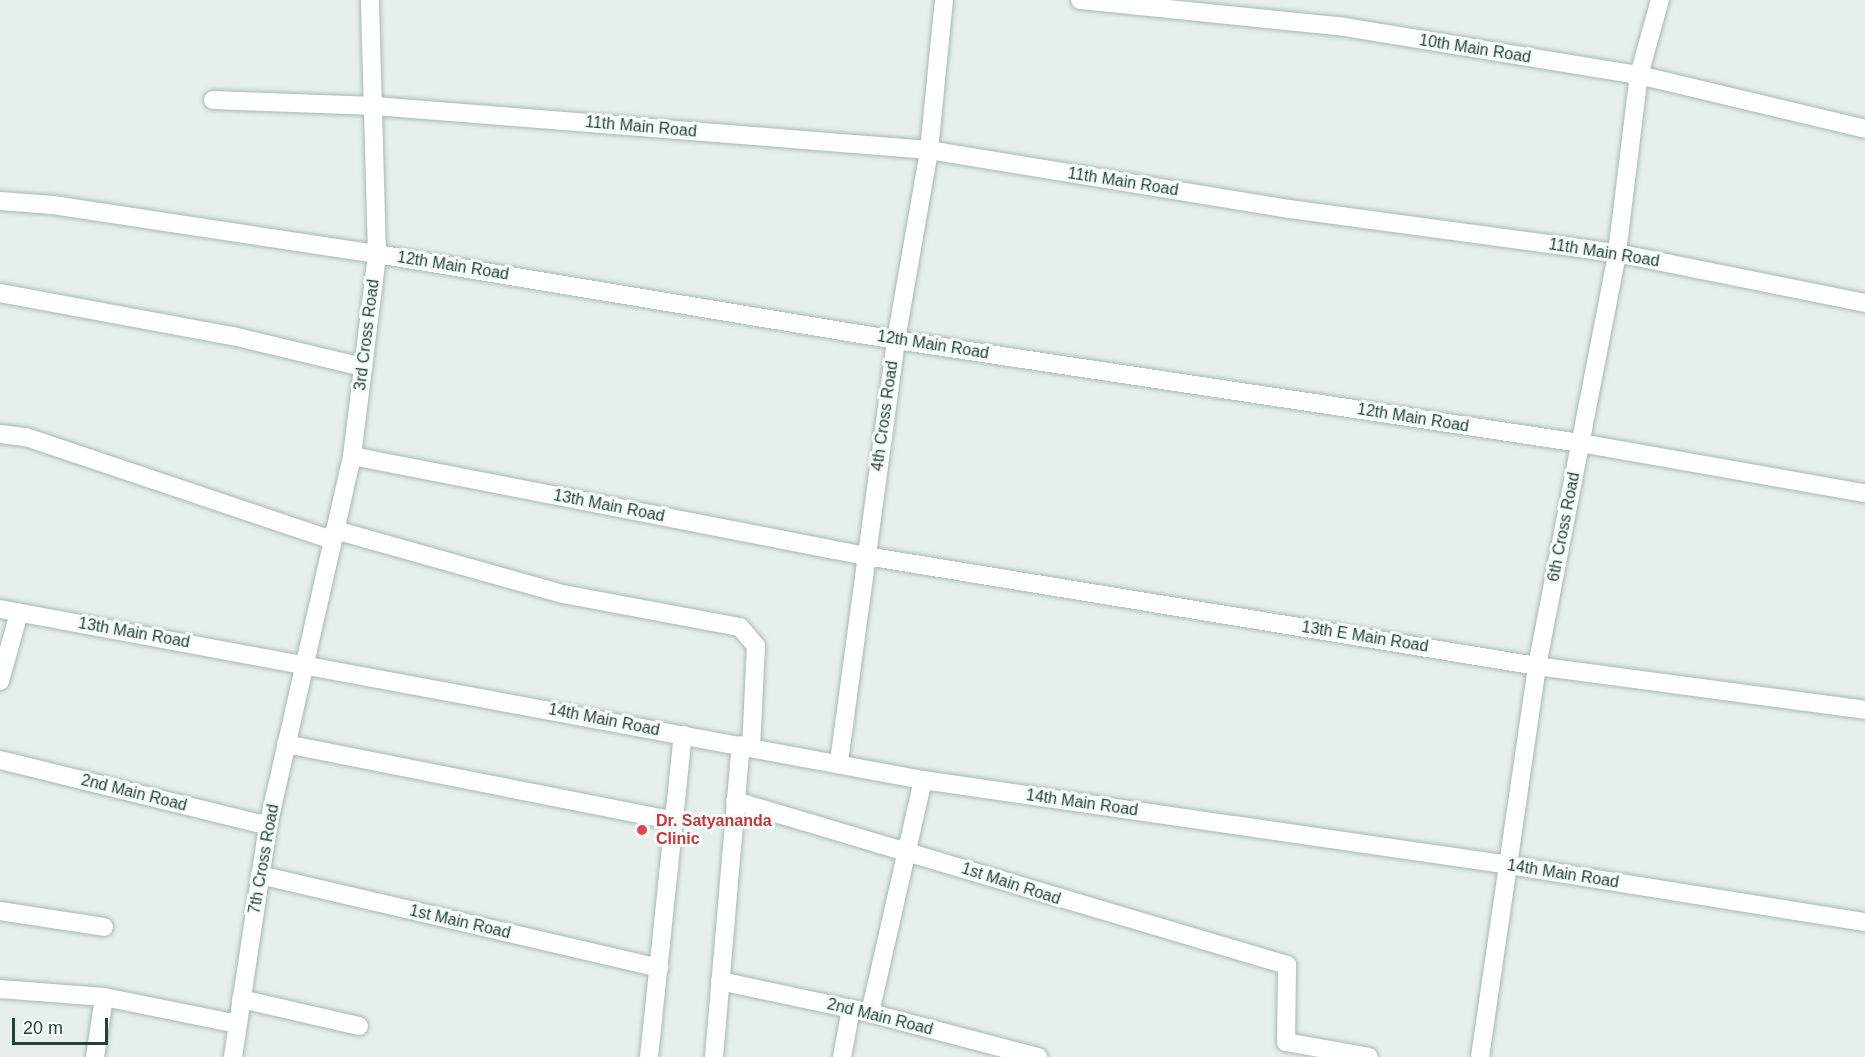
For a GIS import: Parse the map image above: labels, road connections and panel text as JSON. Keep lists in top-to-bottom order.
{
  "streets": {
    "street": [
      "10th Main Road",
      "11th Main Road",
      "12th Main Road",
      "3rd Cross Road",
      "4th Cross Road",
      "13th Main Road",
      "6th Cross Road",
      "13th E Main Road",
      "14th Main Road",
      "2nd Main Road",
      "7th Cross Road",
      "1st Main Road"
    ]
  },
  "crossings": [
    ["10th Main Road", "6th Cross Road"],
    ["11th Main Road", "3rd Cross Road"],
    ["11th Main Road", "4th Cross Road"],
    ["11th Main Road", "6th Cross Road"],
    ["12th Main Road", "3rd Cross Road"],
    ["12th Main Road", "4th Cross Road"],
    ["12th Main Road", "6th Cross Road"],
    ["3rd Cross Road", "13th Main Road"],
    ["3rd Cross Road", "14th Main Road"],
    ["3rd Cross Road", "7th Cross Road"],
    ["4th Cross Road", "13th Main Road"],
    ["4th Cross Road", "13th E Main Road"],
    ["4th Cross Road", "14th Main Road"],
    ["13th Main Road", "13th E Main Road"],
    ["13th Main Road", "14th Main Road"],
    ["13th Main Road", "7th Cross Road"],
    ["6th Cross Road", "13th E Main Road"],
    ["6th Cross Road", "14th Main Road"],
    ["14th Main Road", "7th Cross Road"],
    ["2nd Main Road", "7th Cross Road"],
    ["7th Cross Road", "1st Main Road"]
  ],
  "places": ["Dr. Satyananda Clinic"],
  "scale_bar": "20 m"
}
